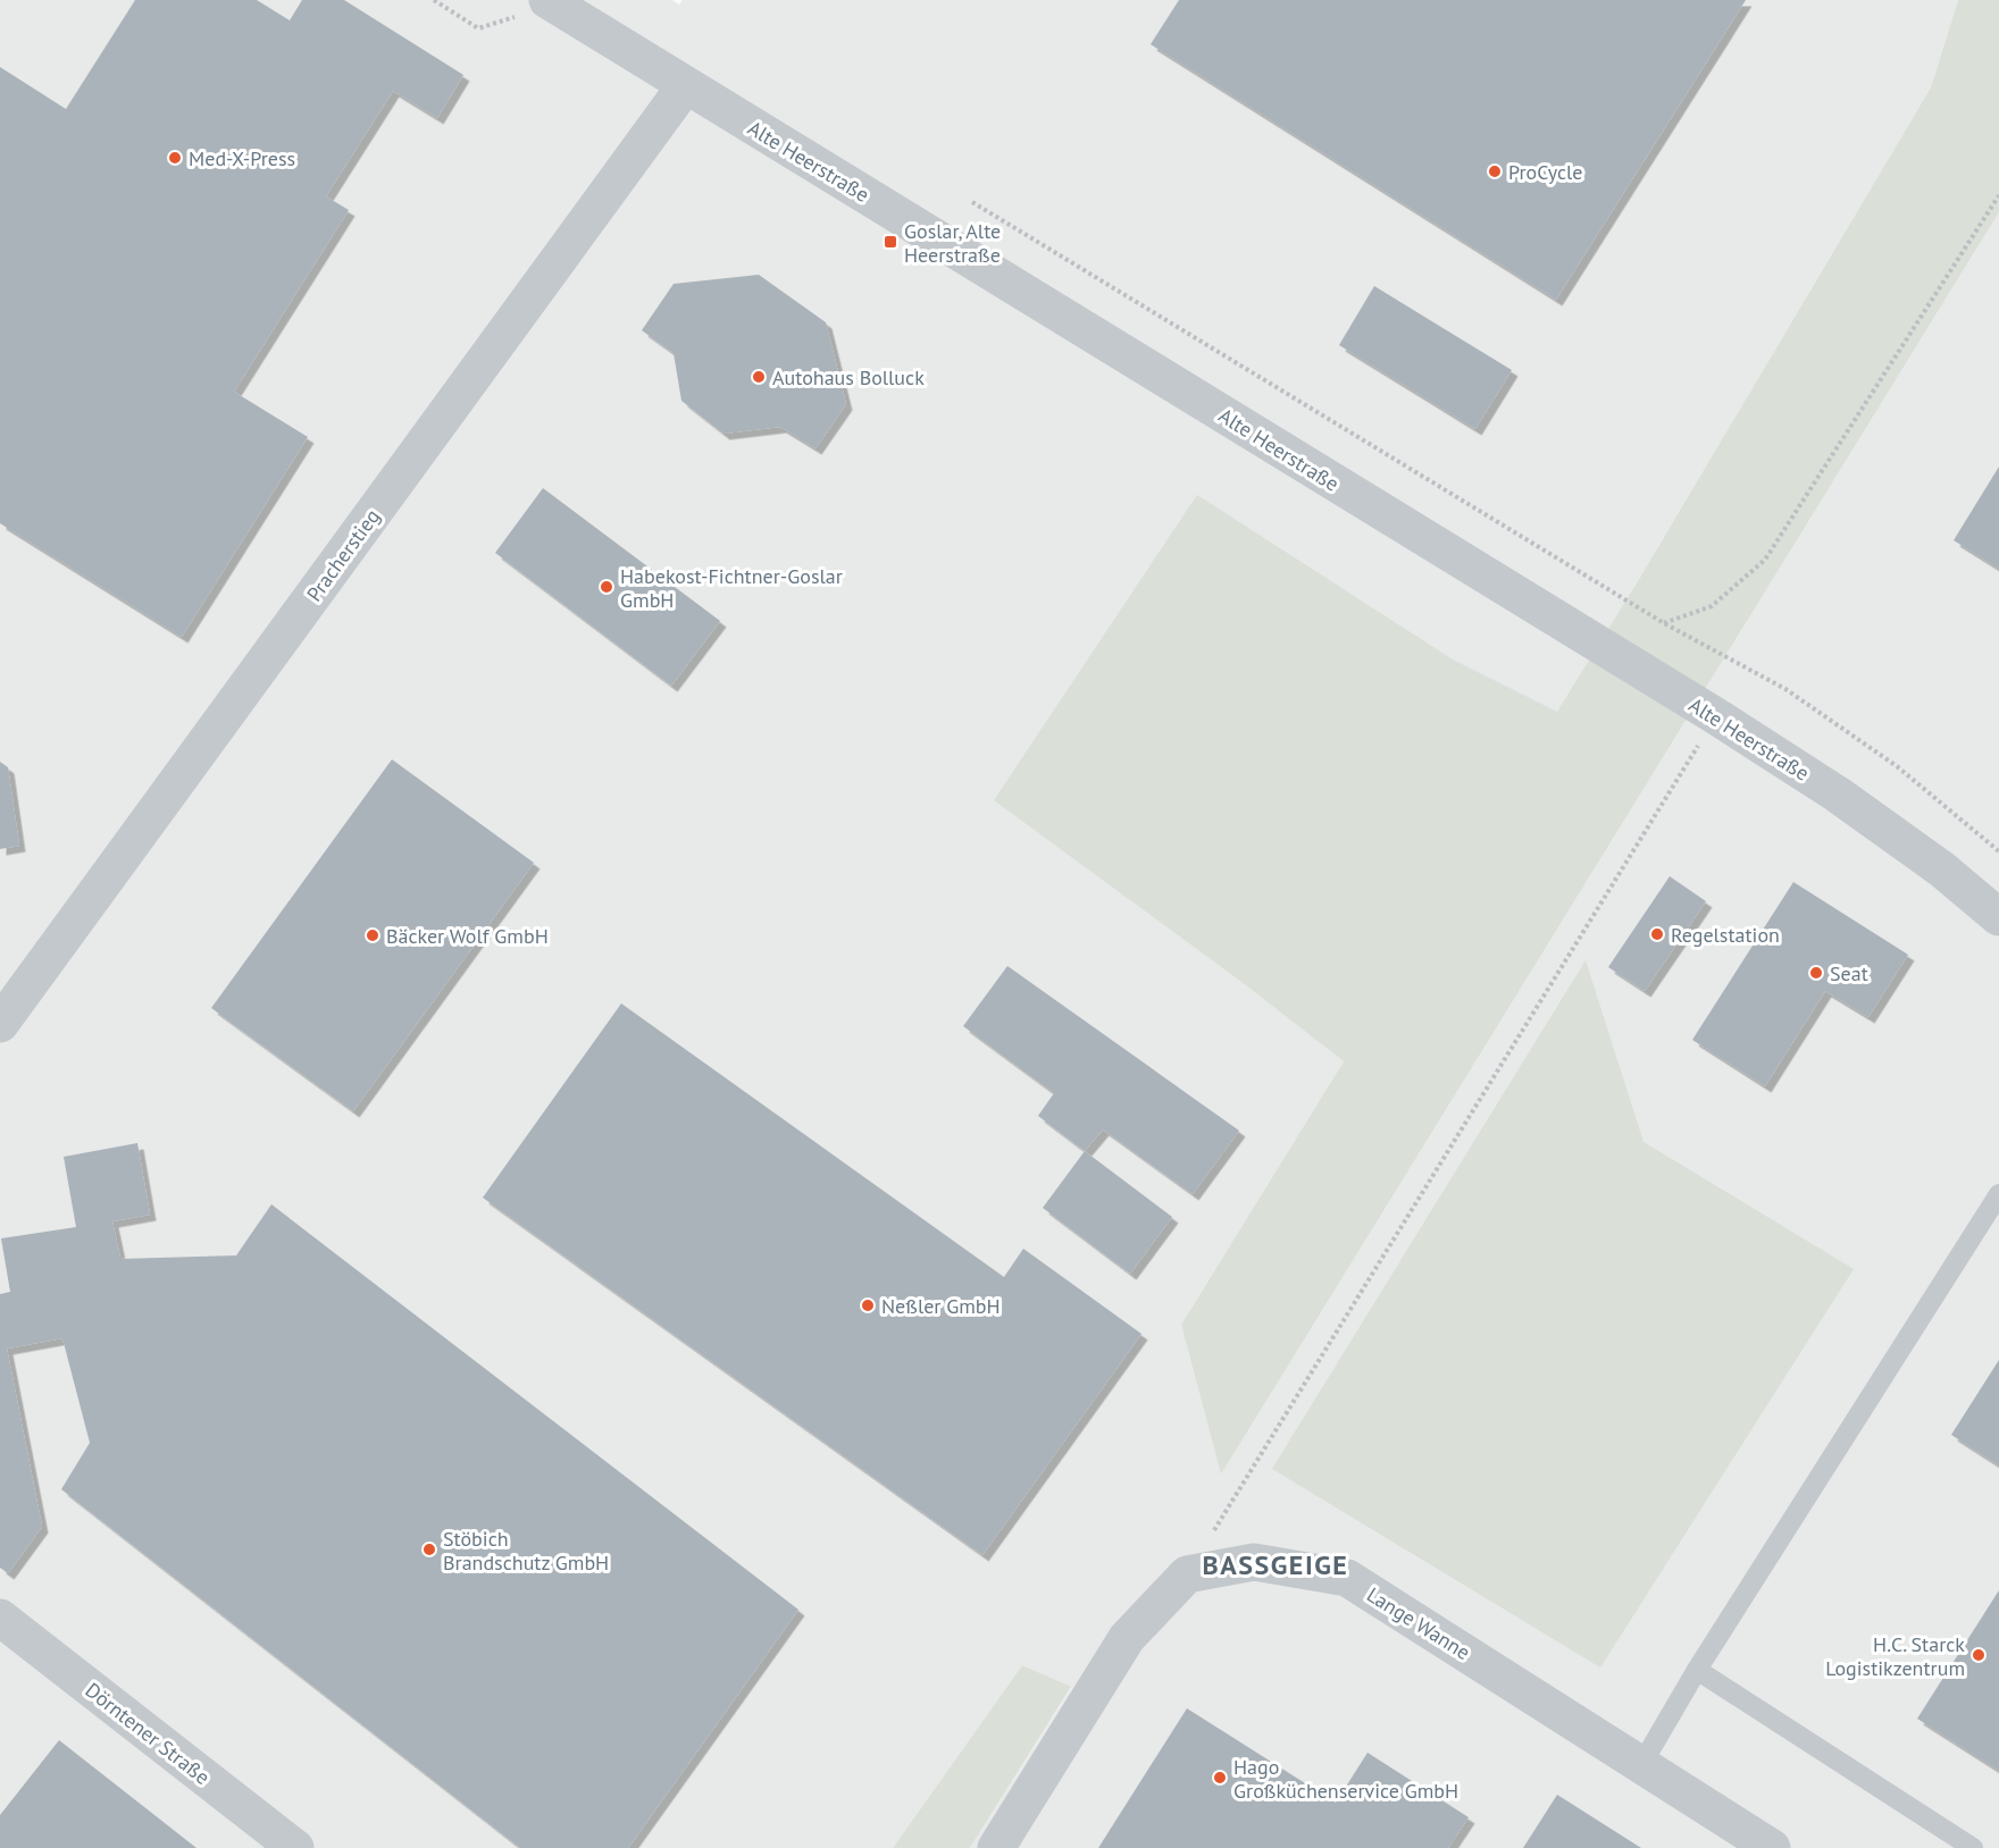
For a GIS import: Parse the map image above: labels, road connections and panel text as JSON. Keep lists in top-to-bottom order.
{
  "streets": {
    "street": [
      "Alte Heerstraße",
      "Pracherstieg",
      "Lange Wanne",
      "Dörntener Straße"
    ]
  },
  "crossings": [
    ["Alte Heerstraße", "Pracherstieg"]
  ],
  "districts": ["BASSGEIGE"],
  "places": {
    "other": [
      "Med-X-Press",
      "ProCycle",
      "Autohaus Bolluck",
      "Habekost-Fichtner-Goslar GmbH",
      "Regelstation",
      "Bäcker Wolf GmbH",
      "Seat",
      "Neßler GmbH",
      "Stöbich Brandschutz GmbH",
      "H.C. Starck Logistikzentrum",
      "Hago Großküchenservice GmbH"
    ],
    "transit": ["Goslar, Alte Heerstraße"]
  }
}
